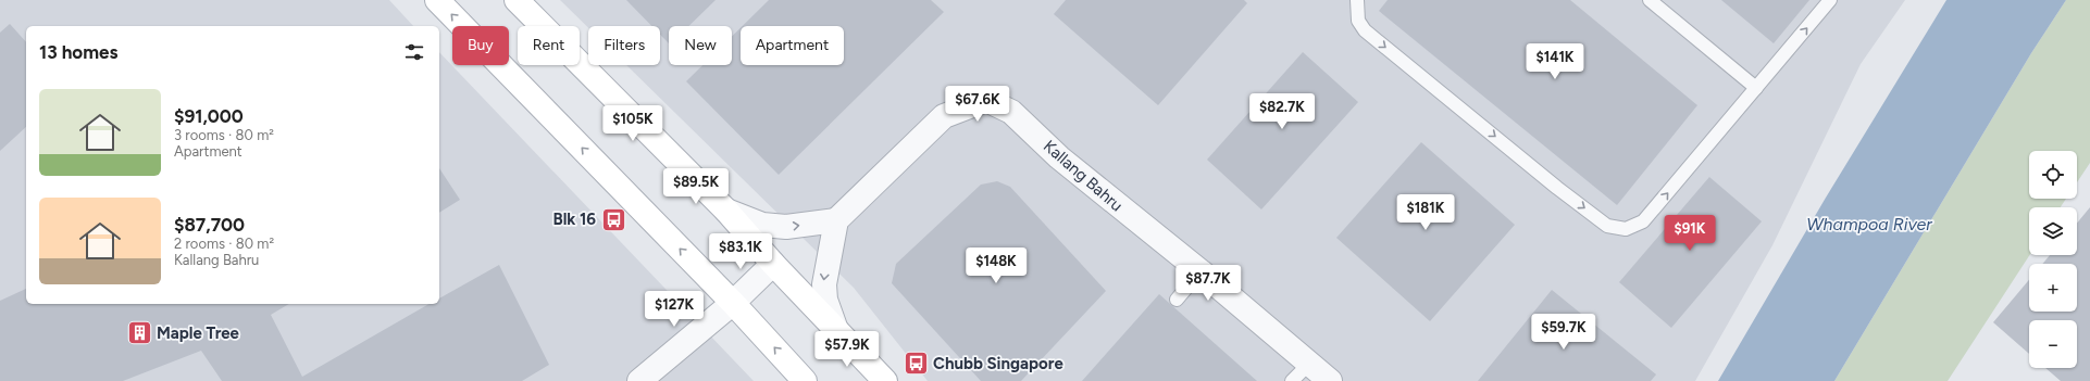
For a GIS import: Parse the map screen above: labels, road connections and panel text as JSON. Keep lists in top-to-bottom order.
{
  "streets": {
    "street": ["Kallang Bahru"]
  },
  "water": ["Whampoa River"],
  "places": {
    "bus stop": ["Blk 16", "Chubb Singapore"],
    "building": ["Maple Tree"]
  },
  "page": {
    "chip": [
      "Buy",
      "Rent",
      "Filters",
      "New",
      "Apartment"
    ],
    "heading": "13 homes",
    "price": [
      "$141K",
      "$67.6K",
      "$82.7K",
      "$105K",
      "$89.5K",
      "$181K",
      "$91K",
      "$83.1K",
      "$148K",
      "$87.7K",
      "$127K",
      "$59.7K",
      "$57.9K"
    ],
    "list": [
      {
        "name": "$91,000",
        "note": "3 rooms · 80 m² · Apartment"
      },
      {
        "name": "$87,700",
        "note": "2 rooms · 80 m² · Kallang Bahru"
      }
    ],
    "map_buttons": ["+", "−"]
  }
}
